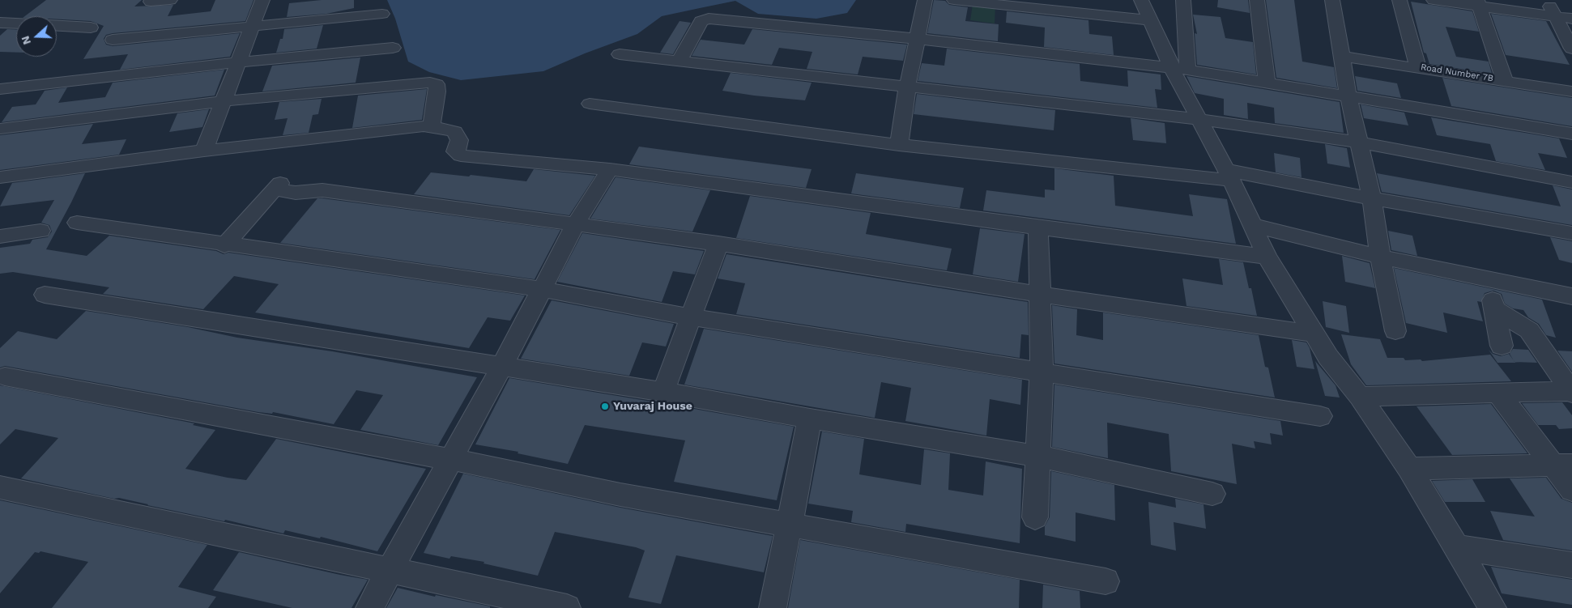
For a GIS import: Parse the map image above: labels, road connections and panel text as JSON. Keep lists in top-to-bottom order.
{
  "streets": {
    "street": ["Road Number 7B"]
  },
  "places": ["Yuvaraj House"],
  "north": "left"
}
